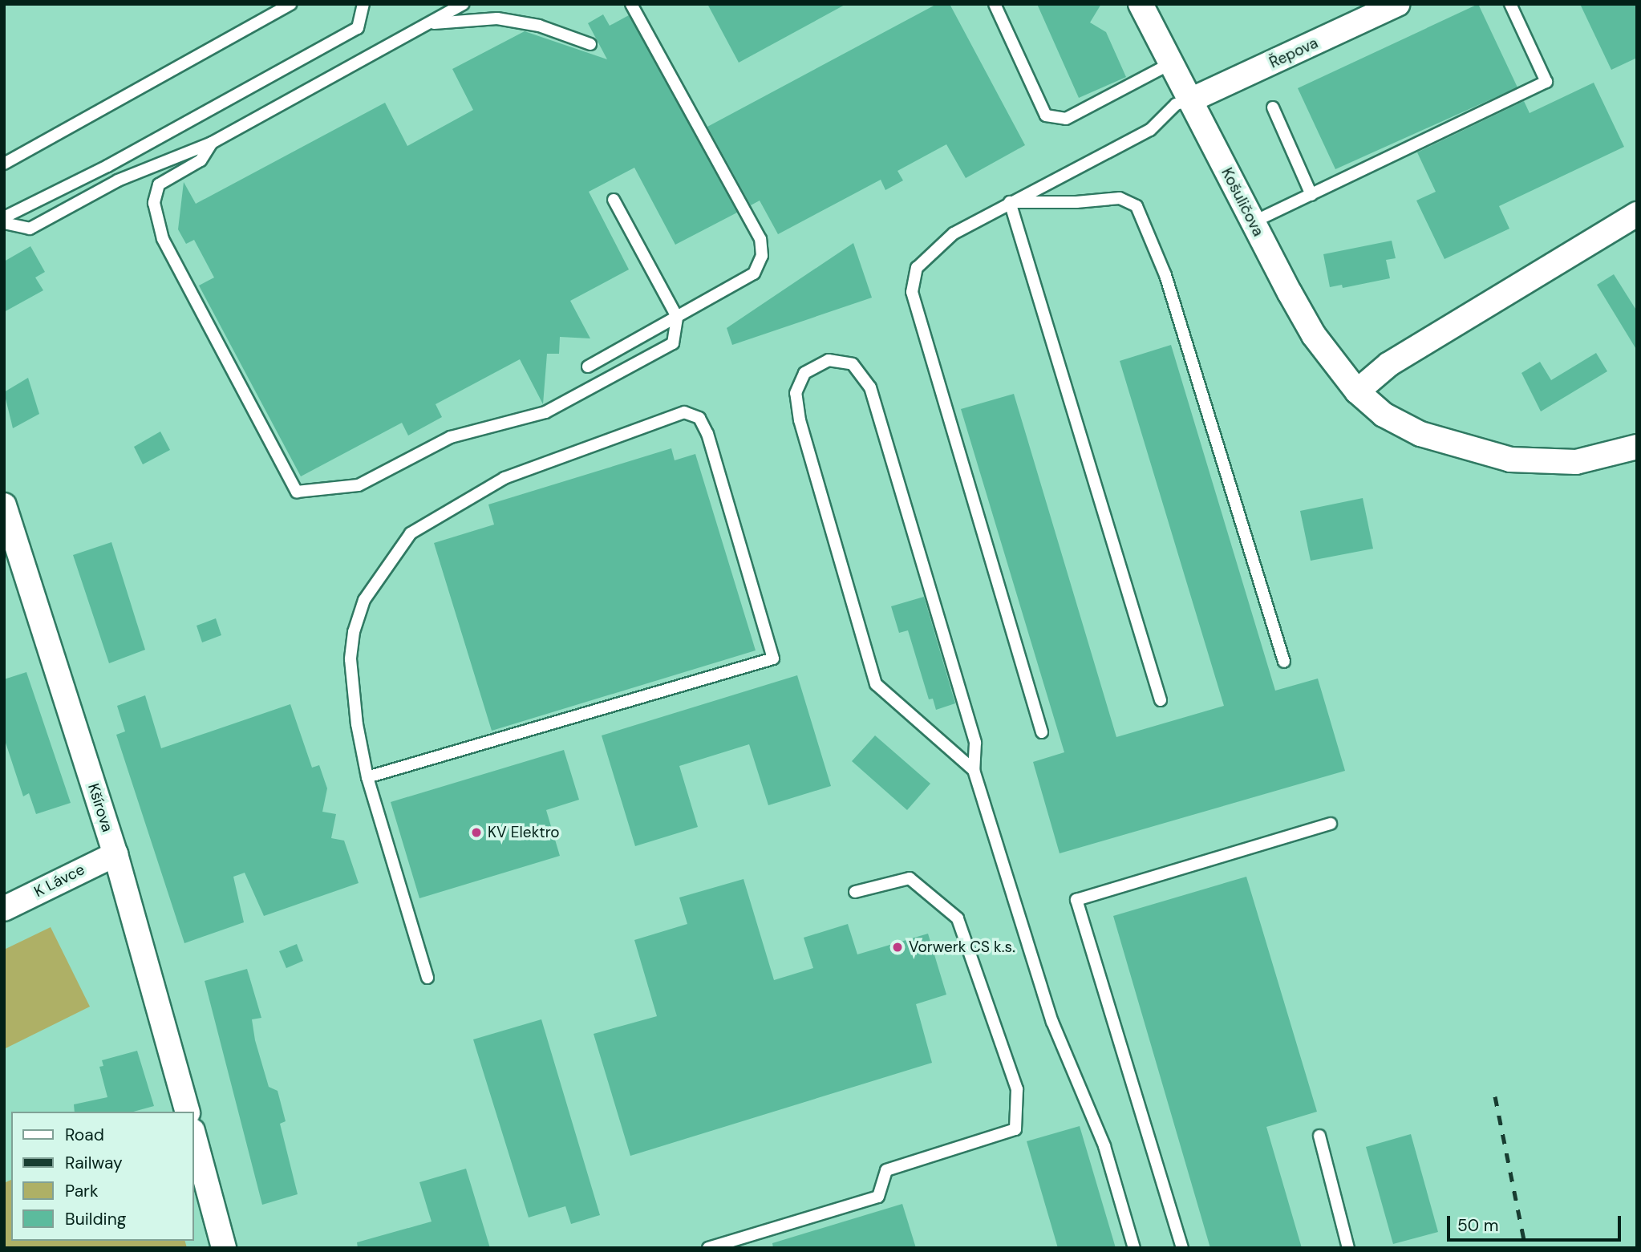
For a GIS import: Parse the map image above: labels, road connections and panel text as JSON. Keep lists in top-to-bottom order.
{
  "streets": {
    "street": [
      "Řepova",
      "Košuličova",
      "Kšírova",
      "K Lávce"
    ]
  },
  "crossings": [
    ["Řepova", "Košuličova"],
    ["Kšírova", "K Lávce"]
  ],
  "places": ["KV Elektro", "Vorwerk CS k.s."],
  "legend": [
    "Road",
    "Railway",
    "Park",
    "Building"
  ],
  "scale_bar": "50 m"
}
